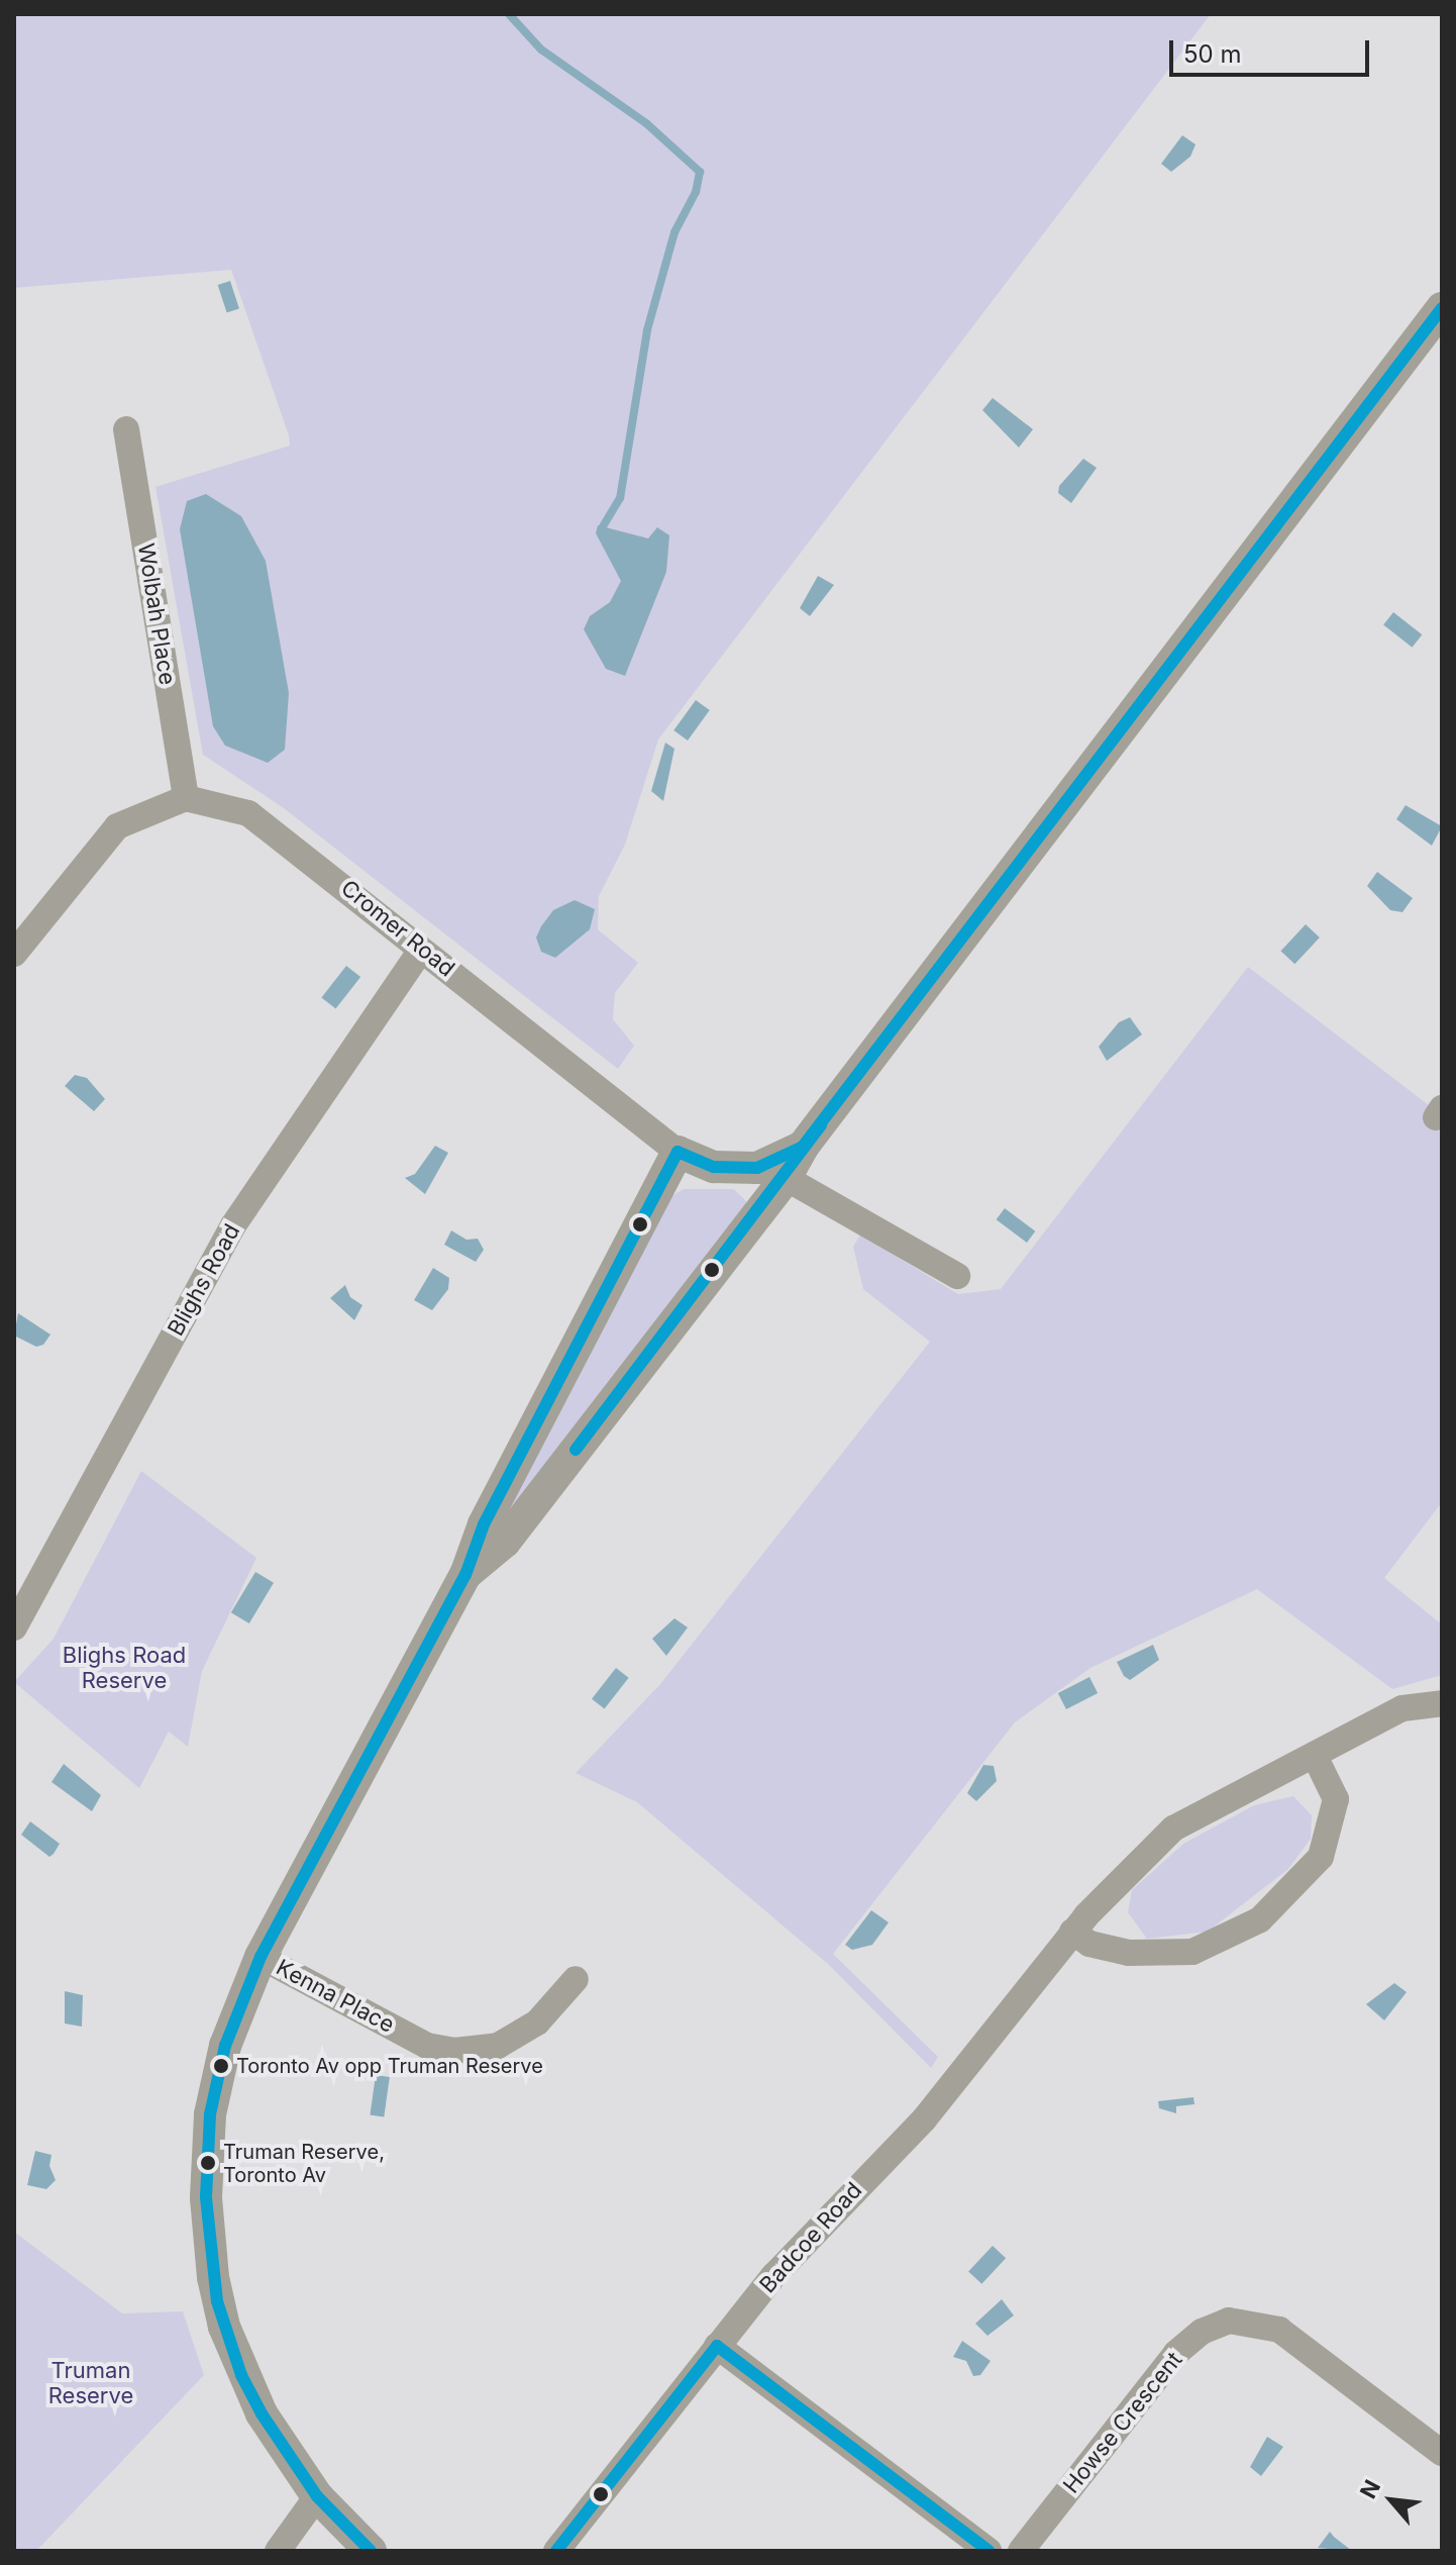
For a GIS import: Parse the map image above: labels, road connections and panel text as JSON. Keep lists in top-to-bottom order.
{
  "streets": {
    "street": [
      "Wolbah Place",
      "Cromer Road",
      "Blighs Road",
      "Kenna Place",
      "Badcoe Road",
      "Howse Crescent"
    ]
  },
  "crossings": [
    ["Wolbah Place", "Cromer Road"],
    ["Cromer Road", "Blighs Road"]
  ],
  "parks": ["Blighs Road Reserve", "Truman Reserve"],
  "places": ["Toronto Av opp Truman Reserve", "Truman Reserve, Toronto Av"],
  "scale_bar": "50 m",
  "north": "top left"
}
